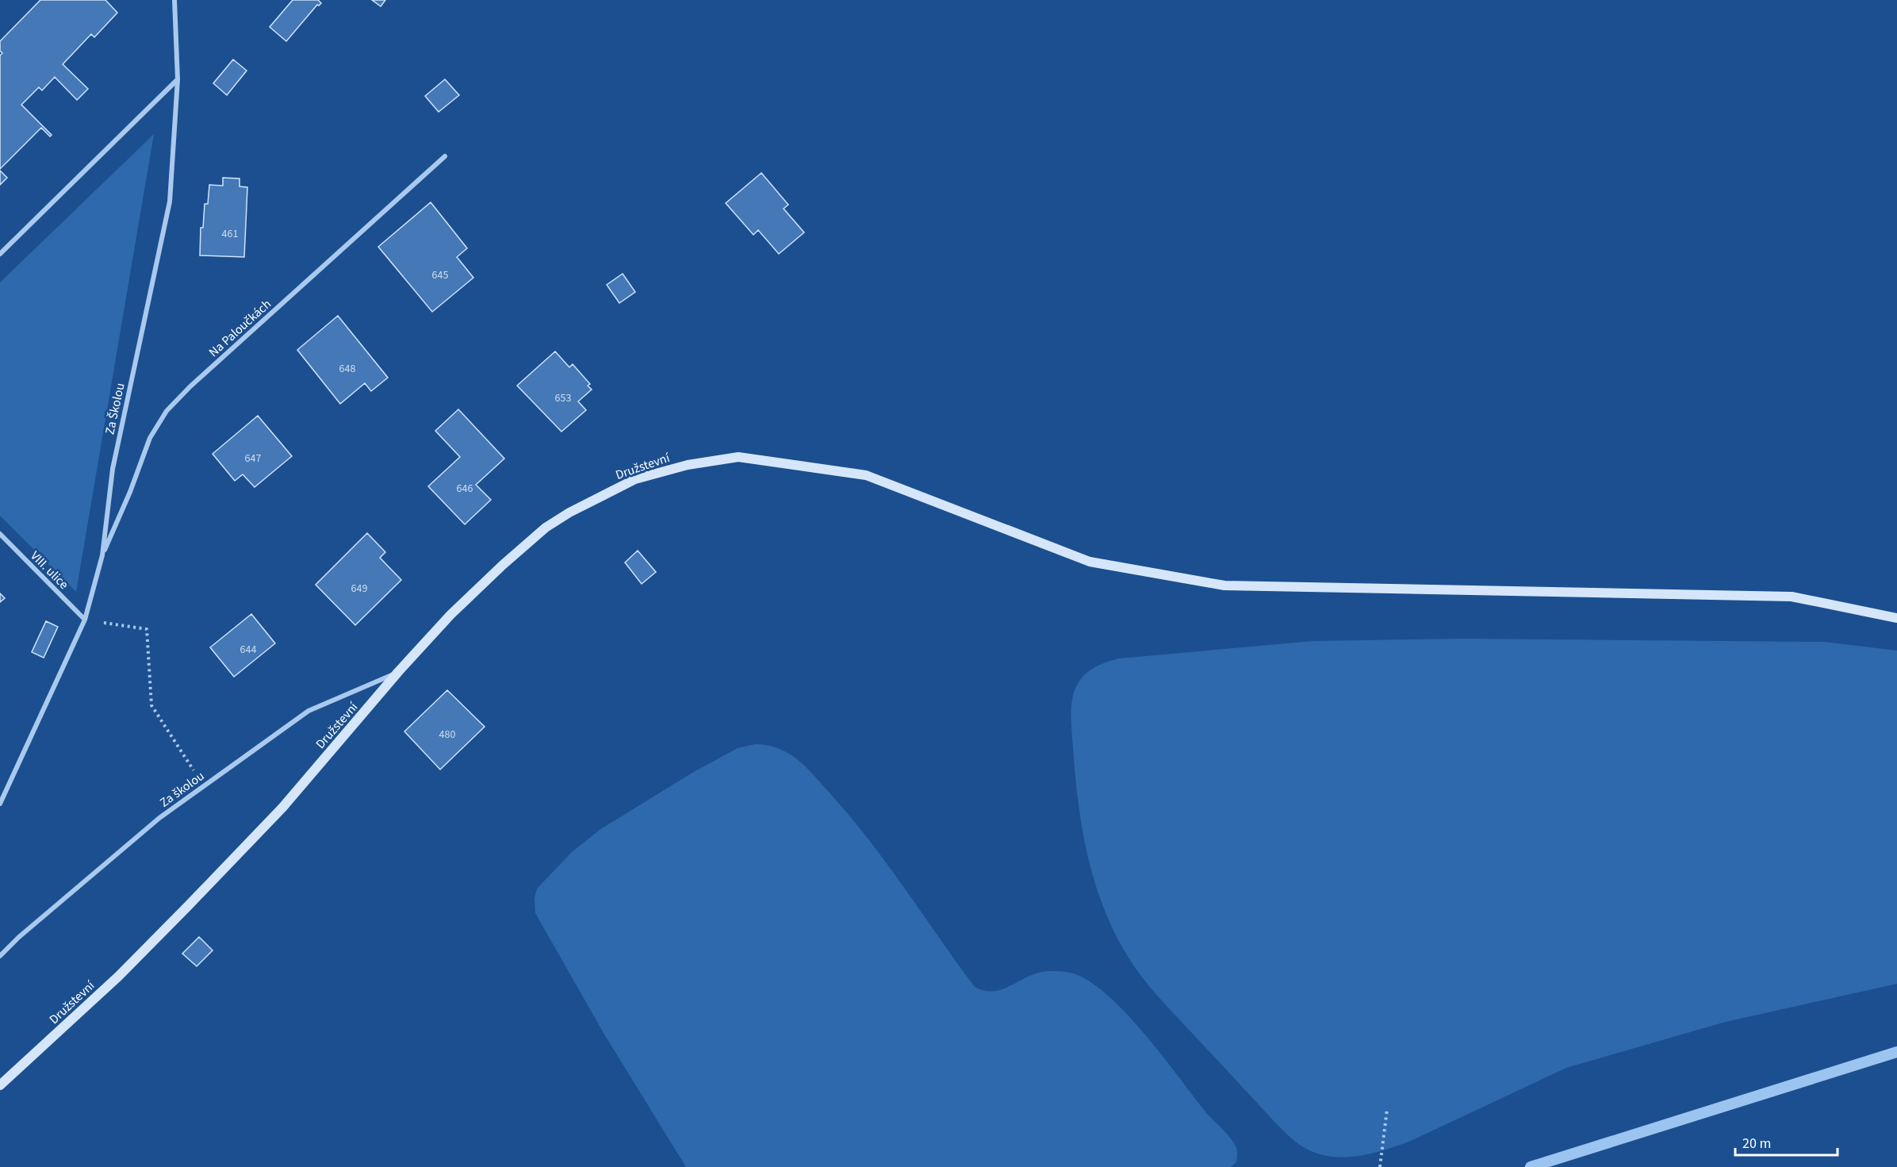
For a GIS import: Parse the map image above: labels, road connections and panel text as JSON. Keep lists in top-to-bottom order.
{
  "streets": {
    "main road": ["Družstevní"],
    "street": [
      "Na Paloučkách",
      "Za Školou",
      "VIII. ulice",
      "Za školou"
    ]
  },
  "crossings": [
    ["Na Paloučkách", "Za Školou"],
    ["Za Školou", "VIII. ulice"],
    ["Družstevní", "Za školou"]
  ],
  "house_numbers": [
    "461",
    "645",
    "648",
    "653",
    "647",
    "646",
    "649",
    "644",
    "480"
  ],
  "scale_bar": "20 m"
}
